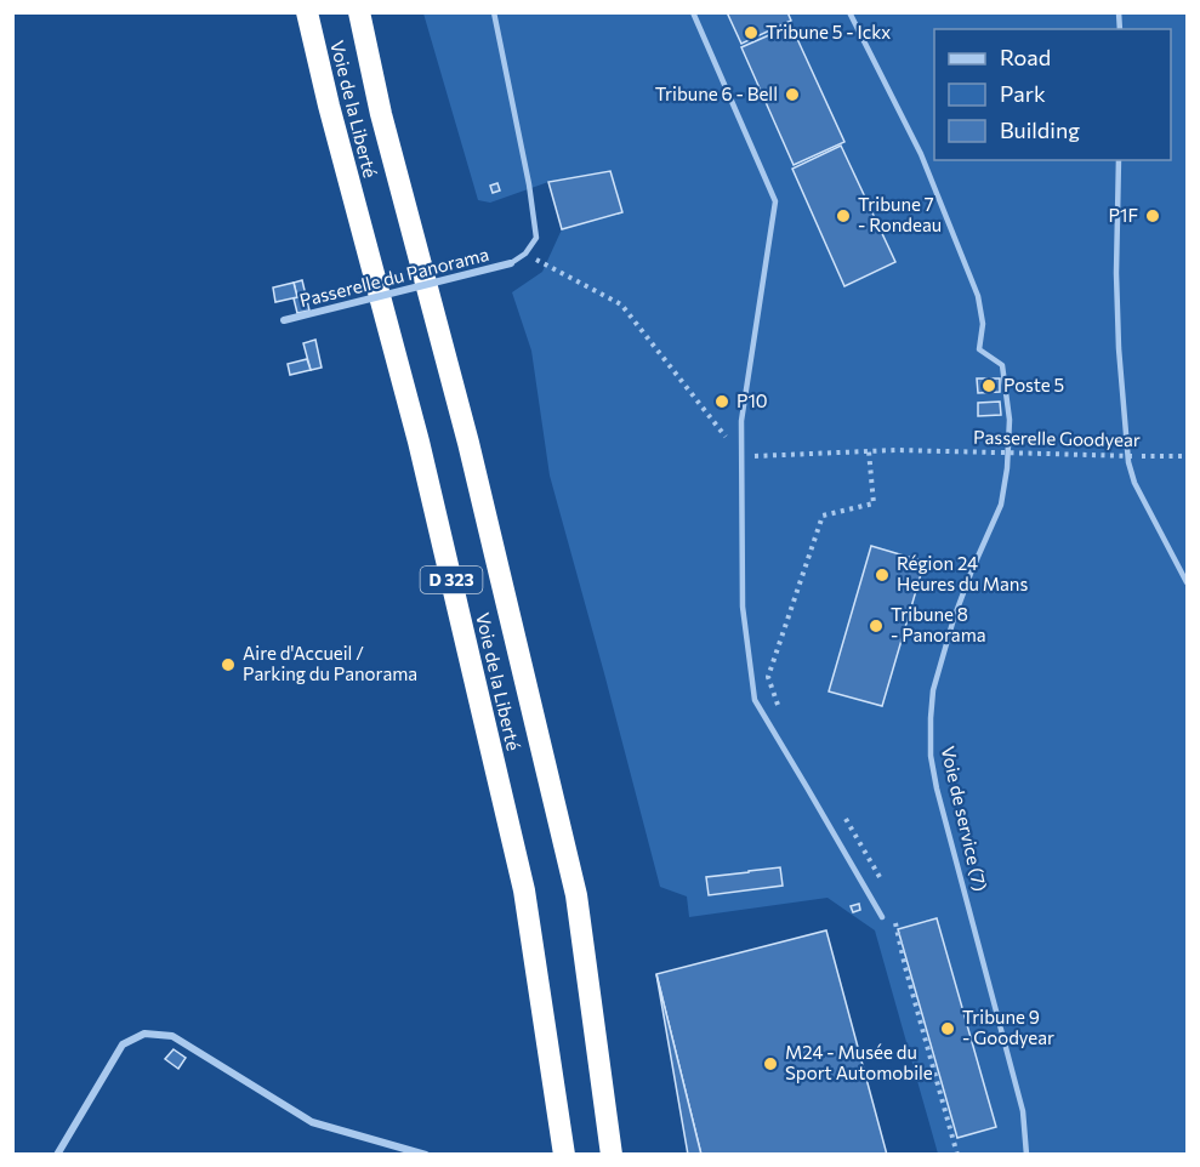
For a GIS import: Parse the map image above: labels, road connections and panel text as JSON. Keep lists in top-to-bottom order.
{
  "streets": {
    "highway": ["Voie de la Liberté", "D 323"],
    "street": ["Passerelle du Panorama"],
    "lane": ["Voie de service (7)"],
    "path": ["Passerelle Goodyear"]
  },
  "places": [
    "Tribune 5 - Ickx",
    "Tribune 6 - Bell",
    "Tribune 7 - Rondeau",
    "P1F",
    "Poste 5",
    "P10",
    "Région 24 Heures du Mans",
    "Tribune 8 - Panorama",
    "Aire d'Accueil / Parking du Panorama",
    "Tribune 9 - Goodyear",
    "M24 - Musée du Sport Automobile"
  ],
  "legend": ["Road", "Park", "Building"]
}
